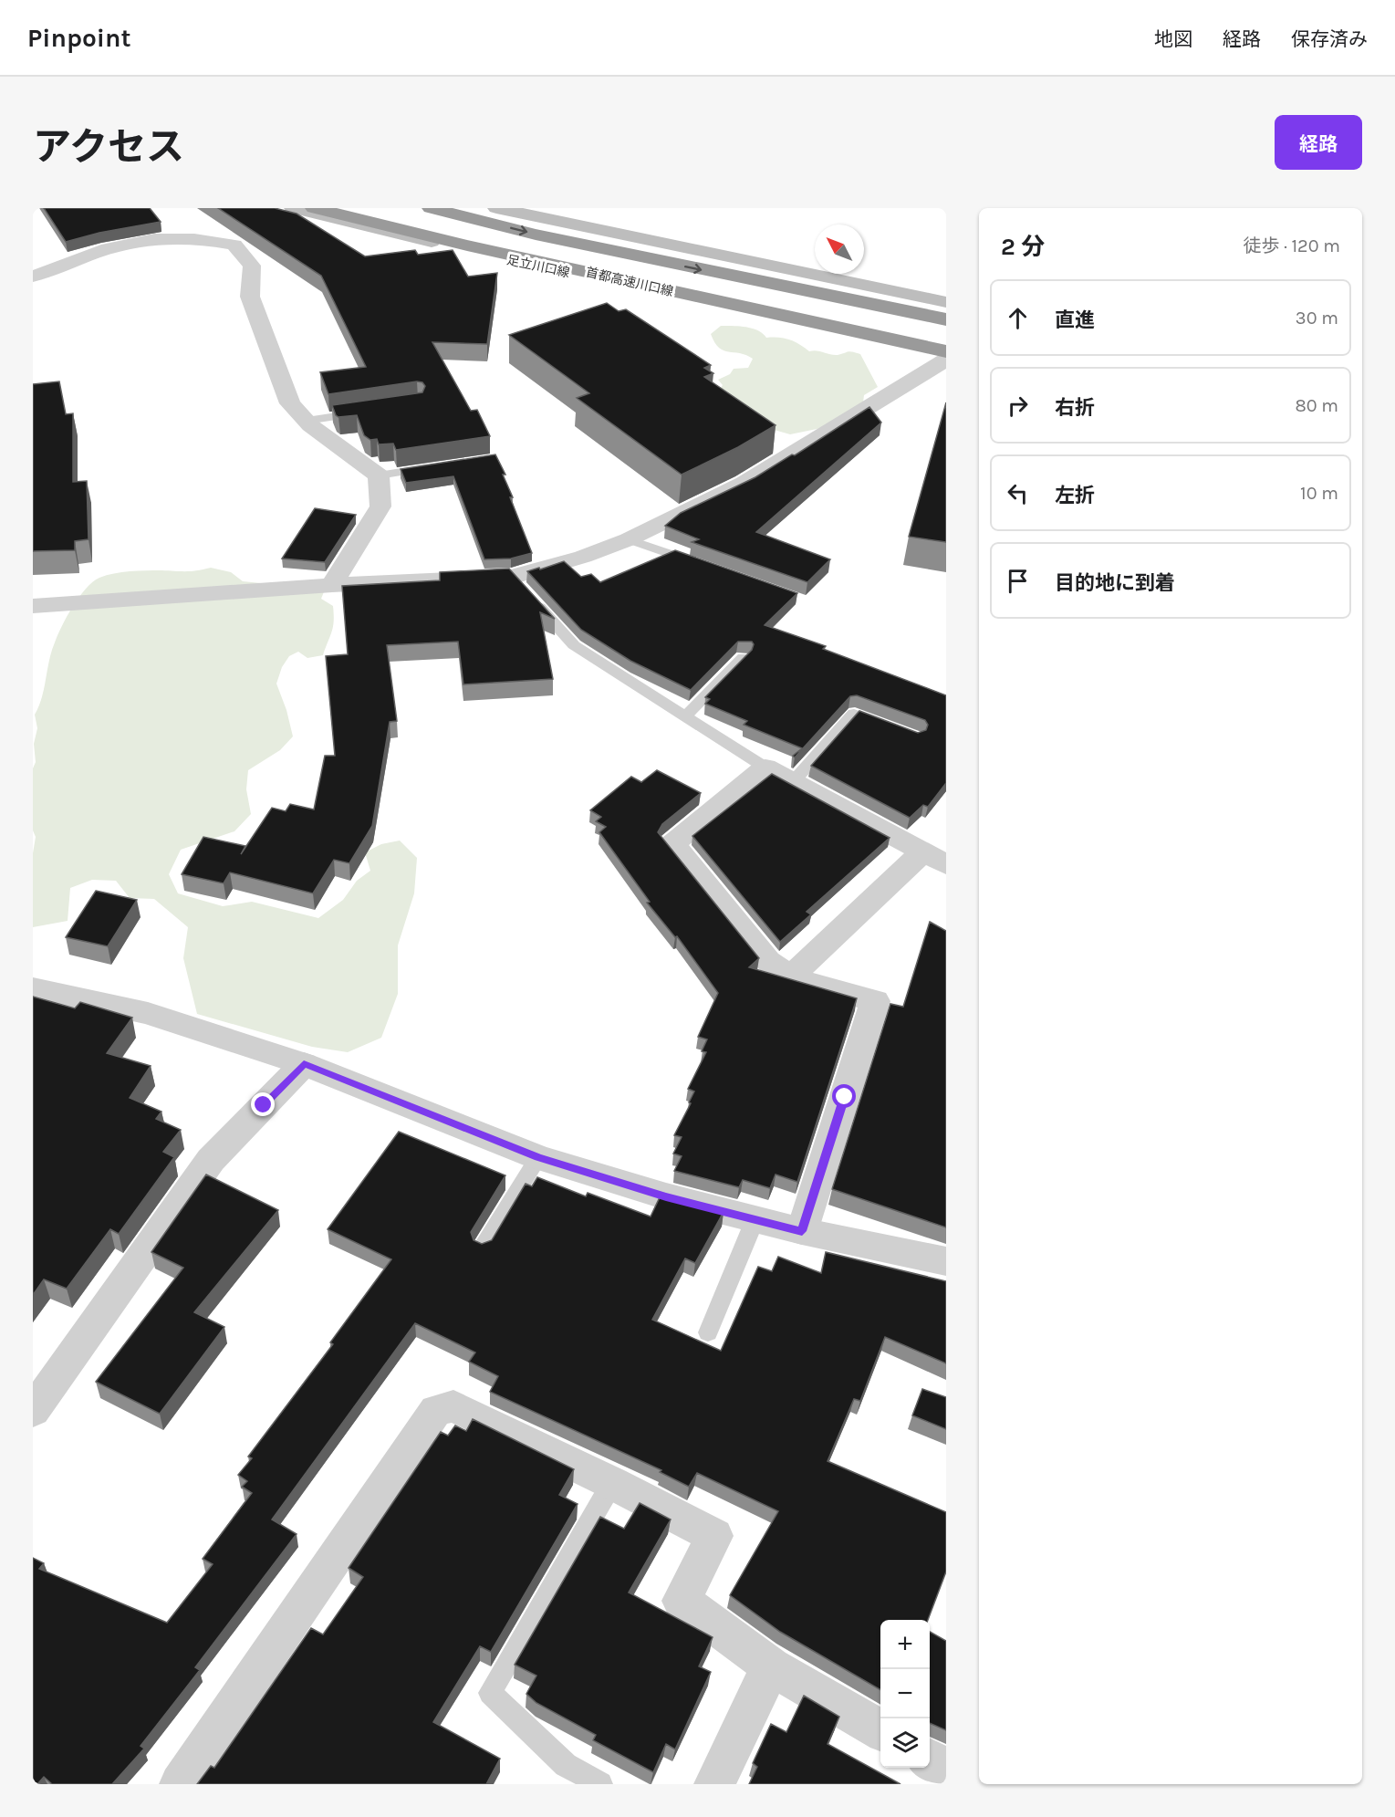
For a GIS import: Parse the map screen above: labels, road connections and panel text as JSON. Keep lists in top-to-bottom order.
{
  "streets": {
    "highway": ["首都高速川口線"],
    "main road": ["足立川口線"]
  },
  "north": "top left",
  "page": {
    "header": "Pinpoint",
    "nav": ["地図", "経路", "保存済み"],
    "title": "アクセス",
    "buttons": "経路",
    "heading": ["2 分", "徒歩 · 120 m"],
    "list": [
      ["直進", "30 m"],
      ["右折", "80 m"],
      ["左折", "10 m"],
      "目的地に到着"
    ],
    "map_buttons": ["+", "−"]
  }
}
